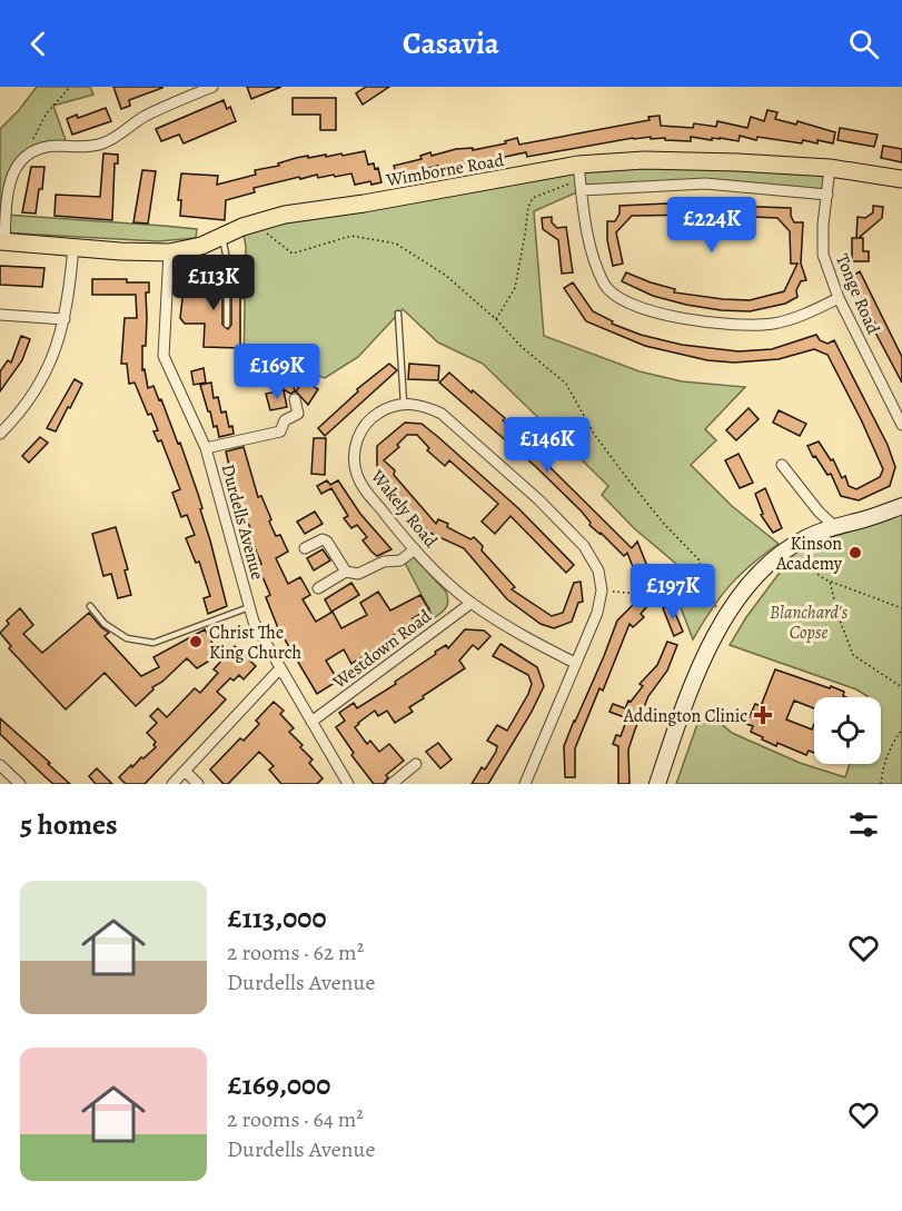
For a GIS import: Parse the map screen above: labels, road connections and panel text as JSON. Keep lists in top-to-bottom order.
{
  "streets": {
    "main road": ["Wimborne Road"],
    "street": [
      "Tonge Road",
      "Wakely Road",
      "Durdells Avenue",
      "Westdown Road"
    ]
  },
  "crossings": [
    ["Wimborne Road", "Tonge Road"],
    ["Wimborne Road", "Durdells Avenue"],
    ["Wakely Road", "Westdown Road"],
    ["Durdells Avenue", "Westdown Road"]
  ],
  "parks": ["Blanchard's Copse"],
  "places": {
    "other": ["Kinson Academy", "Christ The King Church"],
    "health": ["Addington Clinic"]
  },
  "page": {
    "header": "Casavia",
    "price": [
      "£224K",
      "£113K",
      "£169K",
      "£146K",
      "£197K"
    ],
    "heading": "5 homes",
    "list": [
      {
        "name": "£113,000",
        "note": "2 rooms · 62 m² · Durdells Avenue"
      },
      {
        "name": "£169,000",
        "note": "2 rooms · 64 m² · Durdells Avenue"
      }
    ]
  }
}
